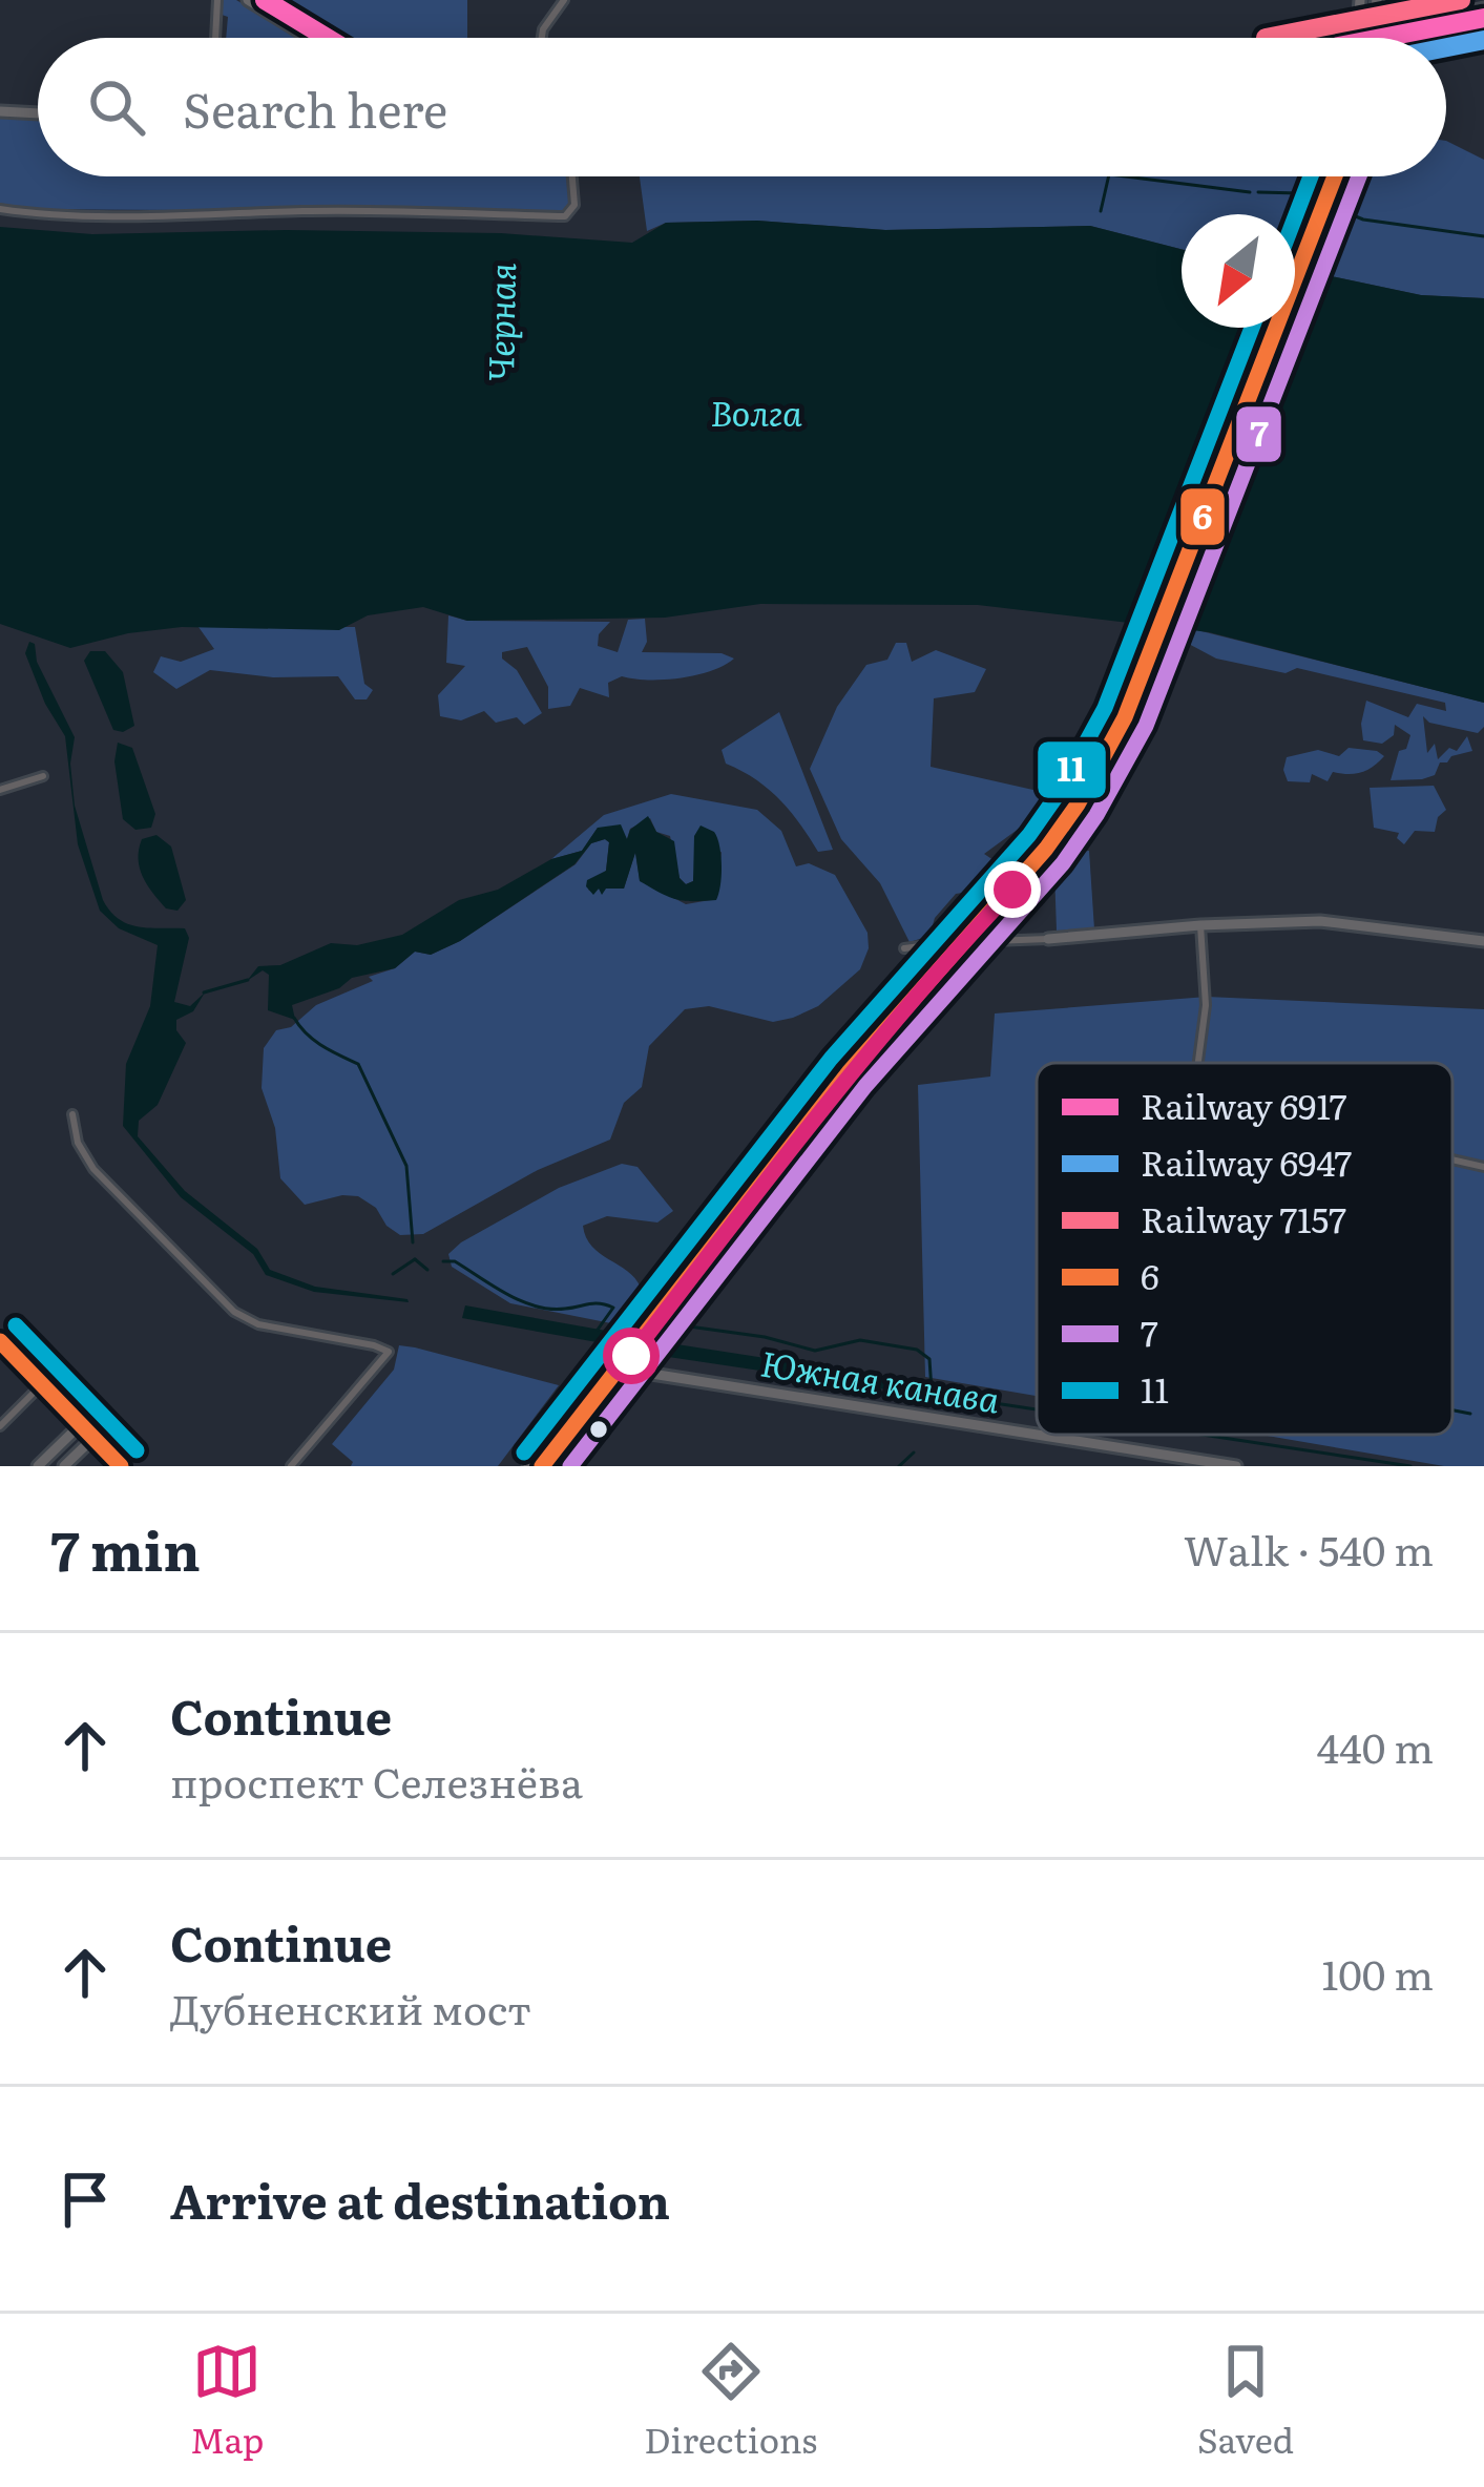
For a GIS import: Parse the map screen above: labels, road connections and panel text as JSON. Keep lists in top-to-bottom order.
{
  "water": ["Черная", "Волга", "Южная канава"],
  "lines": [
    "rail line 6917",
    "rail line 7157",
    "rail line 6947",
    "transit line 6",
    "transit line 7",
    "transit line 11"
  ],
  "legend": [
    "Railway 6917",
    "Railway 6947",
    "Railway 7157",
    "6",
    "7",
    "11"
  ],
  "north": "bottom left",
  "page": {
    "search": "Search here",
    "heading": ["7 min", "Walk · 540 m"],
    "list": [
      ["Continue", "проспект Селезнёва", "440 m"],
      ["Continue", "Дубненский мост", "100 m"],
      "Arrive at destination"
    ],
    "nav": ["Map", "Directions", "Saved"]
  }
}
